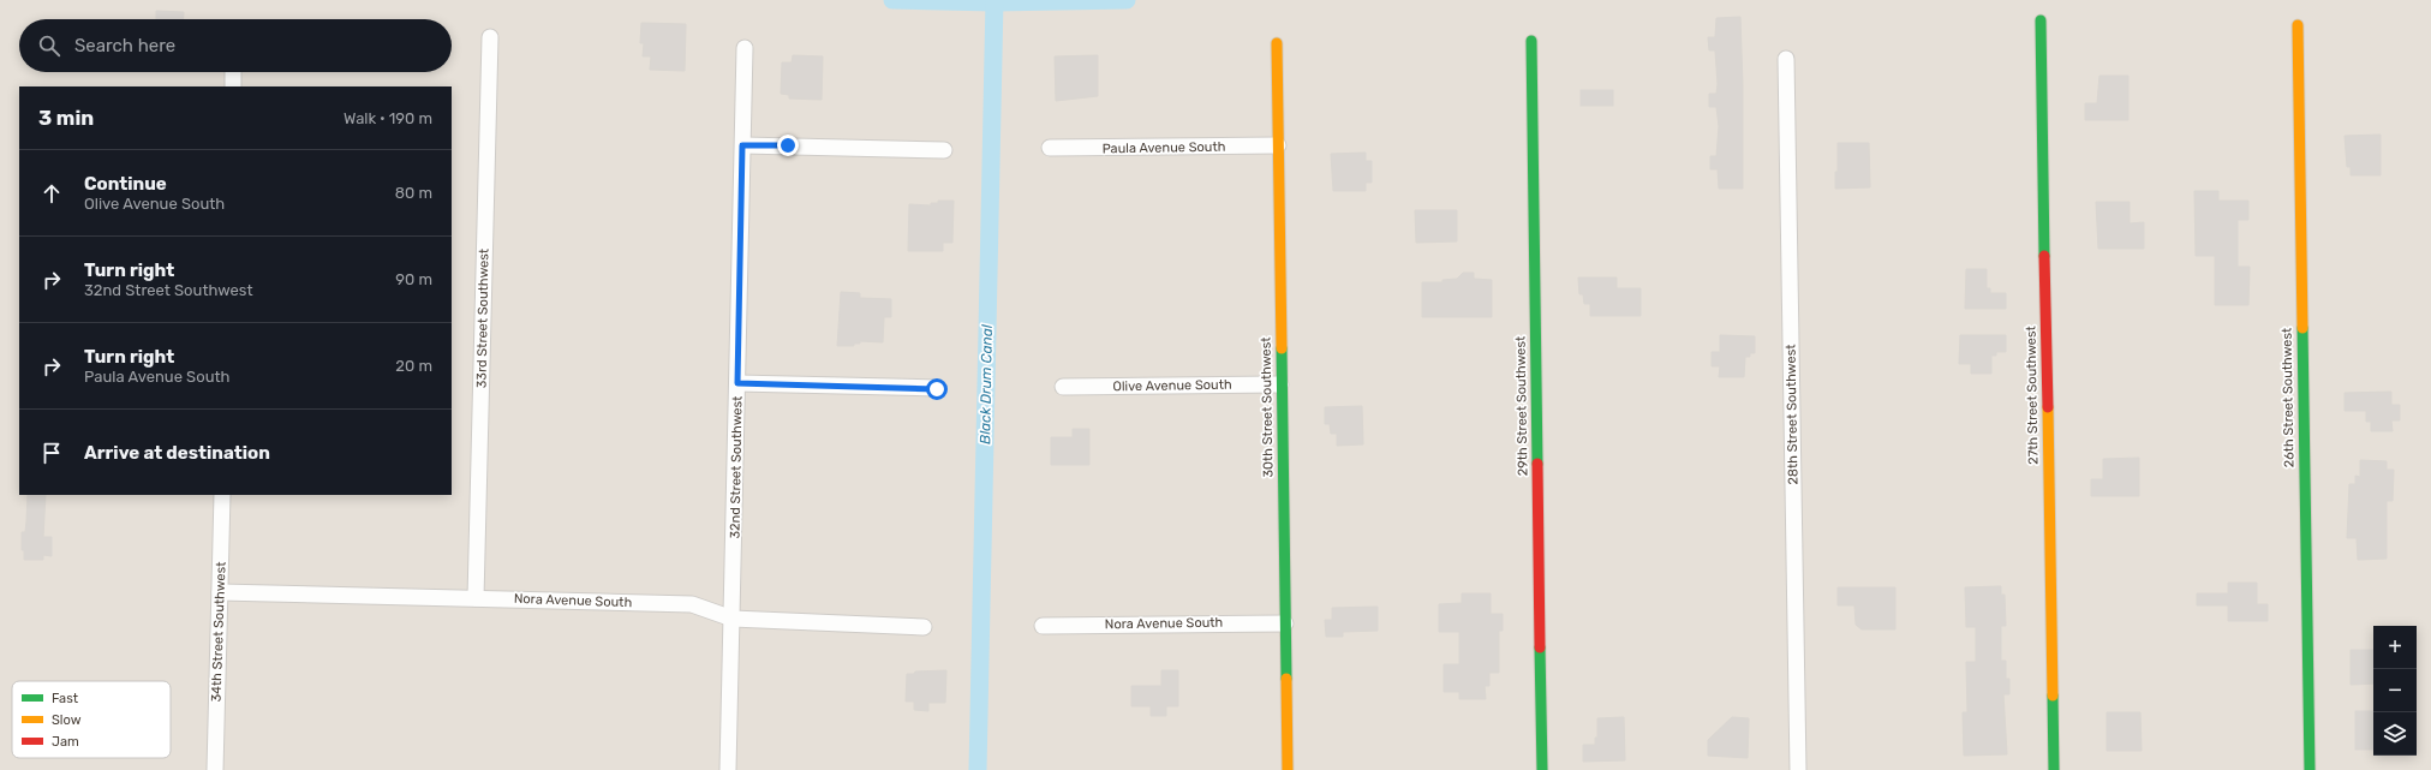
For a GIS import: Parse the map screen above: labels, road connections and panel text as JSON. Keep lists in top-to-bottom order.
{
  "streets": {
    "street": [
      "Paula Avenue South",
      "33rd Street Southwest",
      "Olive Avenue South",
      "27th Street Southwest",
      "26th Street Southwest",
      "29th Street Southwest",
      "30th Street Southwest",
      "28th Street Southwest",
      "32nd Street Southwest",
      "Nora Avenue South",
      "34th Street Southwest"
    ]
  },
  "crossings": [
    ["Paula Avenue South", "30th Street Southwest"],
    ["33rd Street Southwest", "Nora Avenue South"],
    ["Olive Avenue South", "30th Street Southwest"],
    ["30th Street Southwest", "Nora Avenue South"],
    ["32nd Street Southwest", "Nora Avenue South"],
    ["Nora Avenue South", "34th Street Southwest"]
  ],
  "water": ["Black Drum Canal"],
  "legend": ["Fast", "Slow", "Jam"],
  "page": {
    "search": "Search here",
    "heading": ["3 min", "Walk · 190 m"],
    "list": [
      ["Continue", "Olive Avenue South", "80 m"],
      ["Turn right", "32nd Street Southwest", "90 m"],
      ["Turn right", "Paula Avenue South", "20 m"],
      "Arrive at destination"
    ],
    "map_buttons": ["+", "−"]
  }
}
